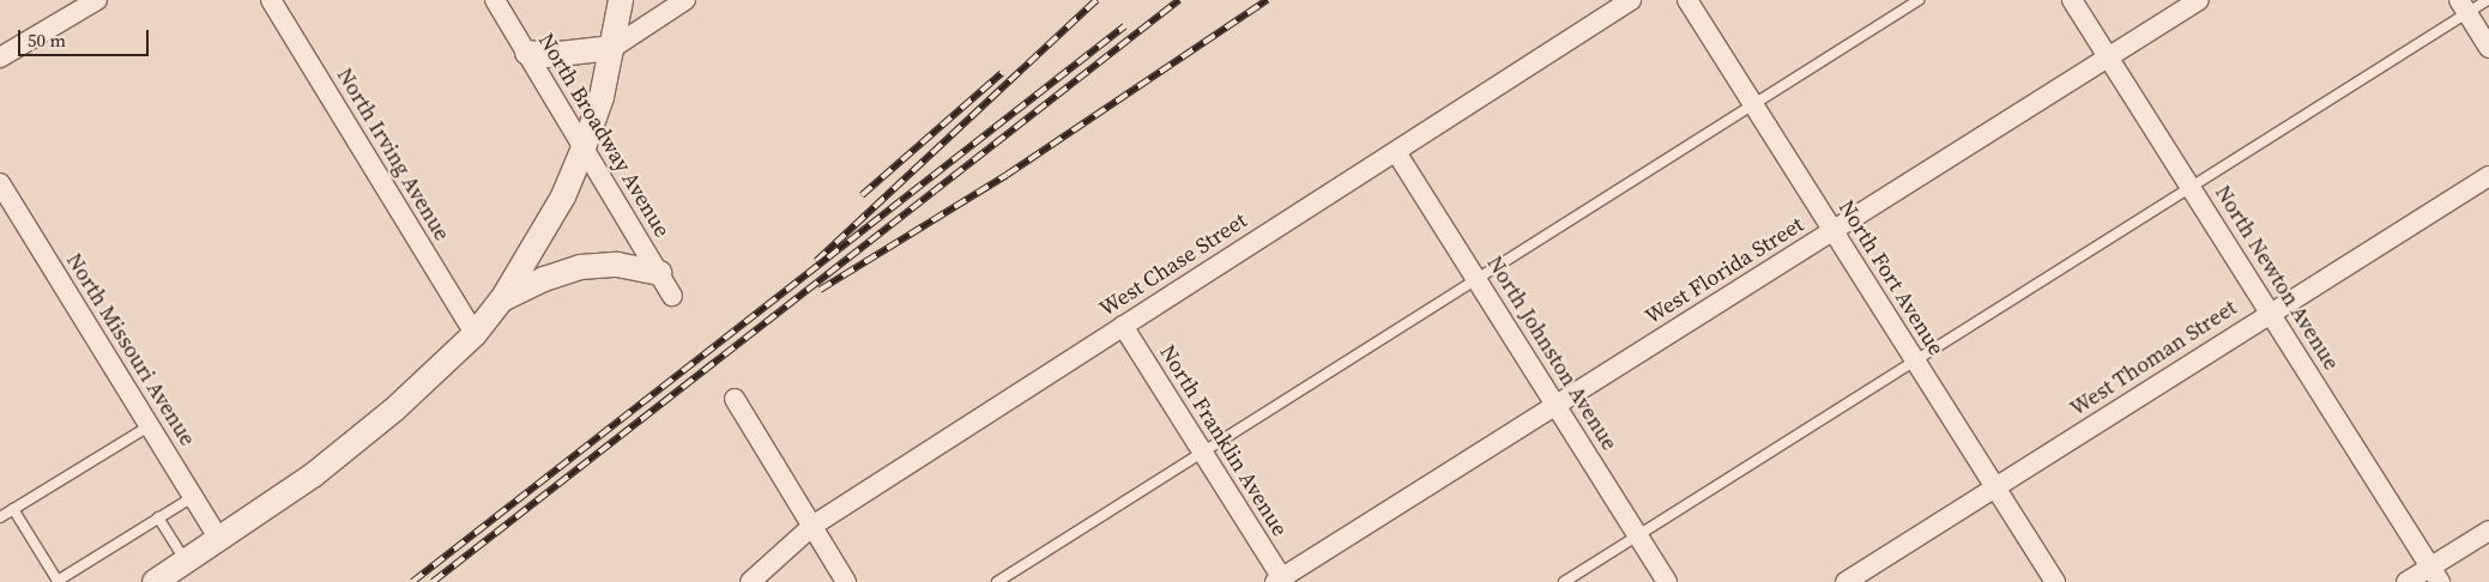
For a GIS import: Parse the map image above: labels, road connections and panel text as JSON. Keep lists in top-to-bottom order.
{
  "streets": {
    "street": [
      "North Broadway Avenue",
      "North Irving Avenue",
      "West Chase Street",
      "West Florida Street",
      "North Fort Avenue",
      "North Newton Avenue",
      "North Missouri Avenue",
      "North Johnston Avenue",
      "West Thoman Street",
      "North Franklin Avenue"
    ]
  },
  "crossings": [
    ["West Chase Street", "North Johnston Avenue"],
    ["West Chase Street", "North Franklin Avenue"],
    ["West Florida Street", "North Fort Avenue"],
    ["West Florida Street", "North Newton Avenue"],
    ["West Florida Street", "North Johnston Avenue"],
    ["West Florida Street", "North Franklin Avenue"],
    ["North Fort Avenue", "West Thoman Street"],
    ["North Newton Avenue", "West Thoman Street"]
  ],
  "scale_bar": "50 m"
}
